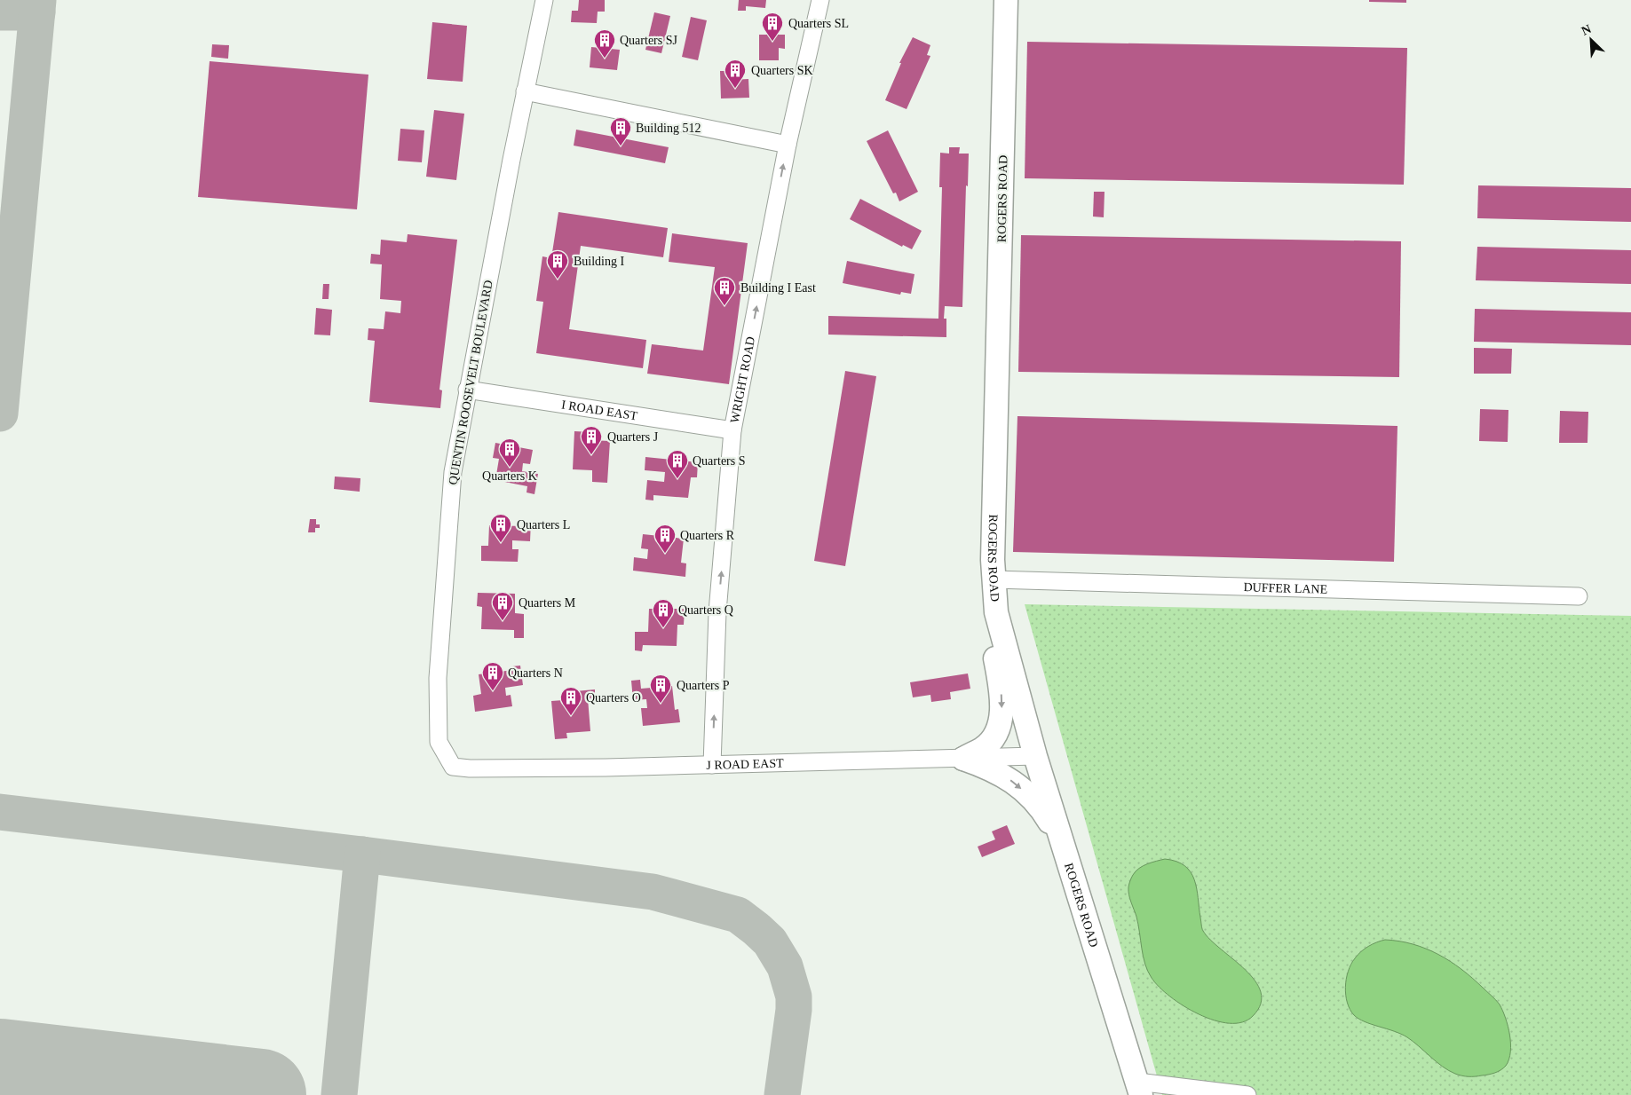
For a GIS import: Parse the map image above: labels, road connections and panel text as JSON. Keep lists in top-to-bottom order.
{
  "streets": {
    "street": [
      "ROGERS ROAD",
      "WRIGHT ROAD",
      "QUENTIN ROOSEVELT BOULEVARD",
      "I ROAD EAST",
      "DUFFER LANE",
      "J ROAD EAST"
    ]
  },
  "crossings": [
    ["ROGERS ROAD", "DUFFER LANE"],
    ["ROGERS ROAD", "J ROAD EAST"],
    ["WRIGHT ROAD", "I ROAD EAST"],
    ["WRIGHT ROAD", "J ROAD EAST"],
    ["QUENTIN ROOSEVELT BOULEVARD", "I ROAD EAST"],
    ["QUENTIN ROOSEVELT BOULEVARD", "J ROAD EAST"]
  ],
  "one_way": ["WRIGHT ROAD"],
  "places": {
    "building": [
      "Quarters SL",
      "Quarters SJ",
      "Quarters SK",
      "Building 512",
      "Building I",
      "Building I East",
      "Quarters J",
      "Quarters K",
      "Quarters S",
      "Quarters L",
      "Quarters R",
      "Quarters M",
      "Quarters Q",
      "Quarters N",
      "Quarters P",
      "Quarters O"
    ]
  },
  "north": "top left"
}
